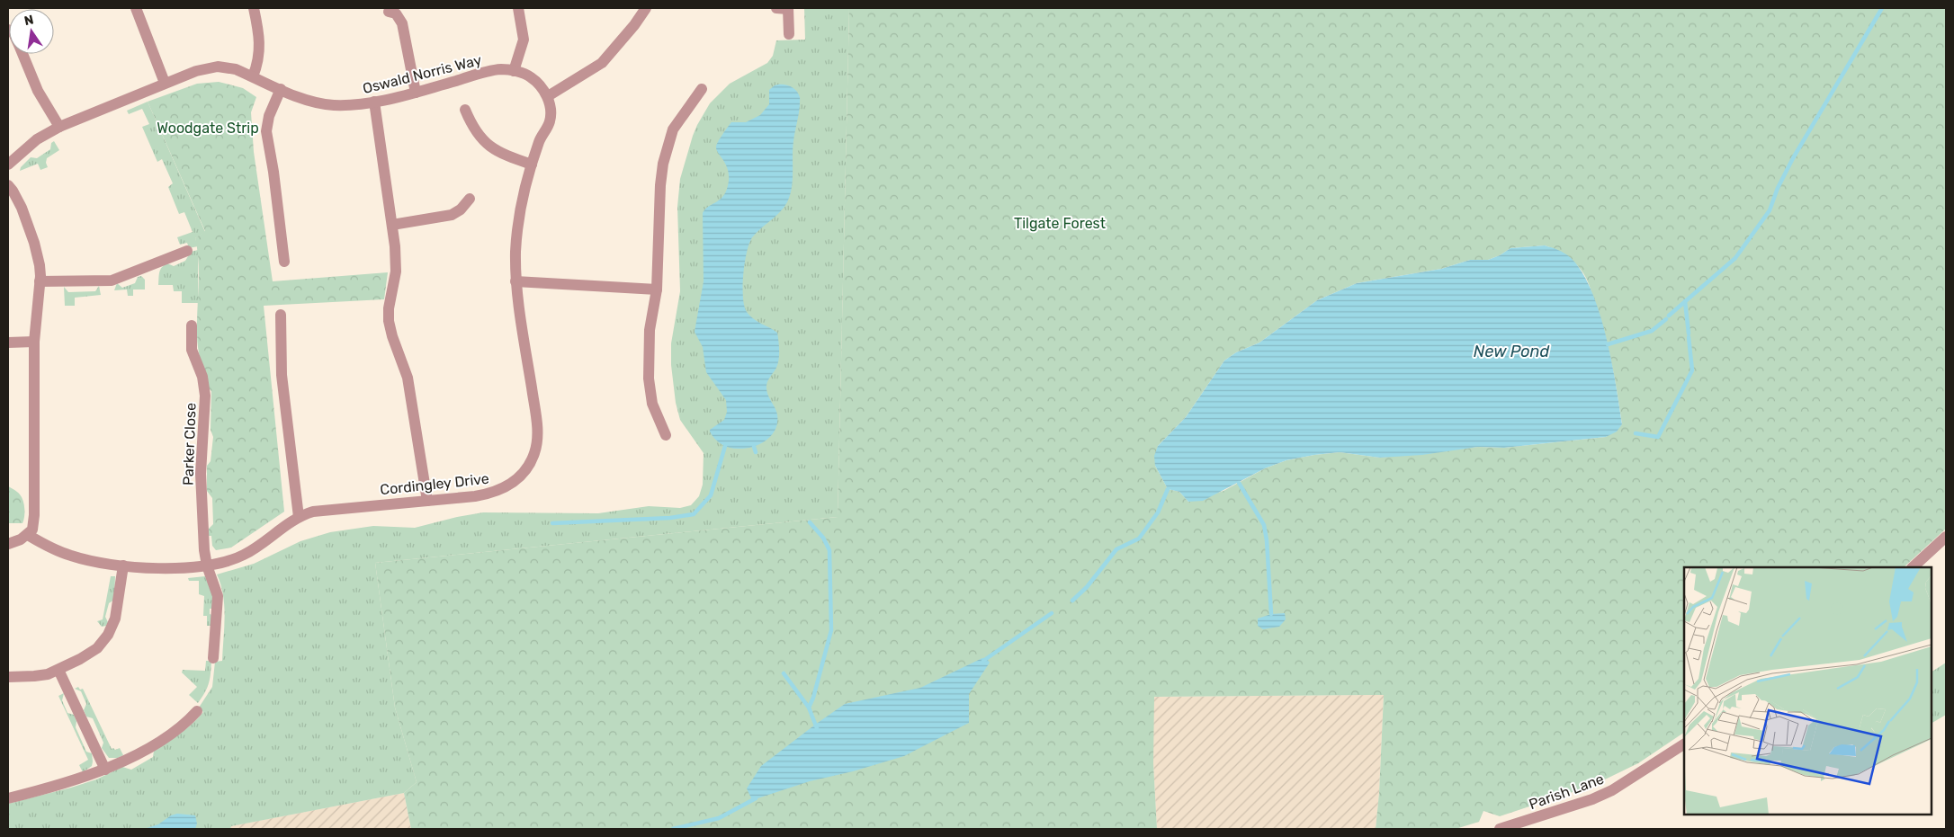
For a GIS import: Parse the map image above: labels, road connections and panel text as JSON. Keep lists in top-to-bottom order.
{
  "streets": {
    "street": [
      "Oswald Norris Way",
      "Parker Close",
      "Cordingley Drive",
      "Parish Lane"
    ]
  },
  "crossings": [
    ["Parker Close", "Cordingley Drive"]
  ],
  "water": ["New Pond"],
  "parks": ["Woodgate Strip", "Tilgate Forest"],
  "north": "top"
}
